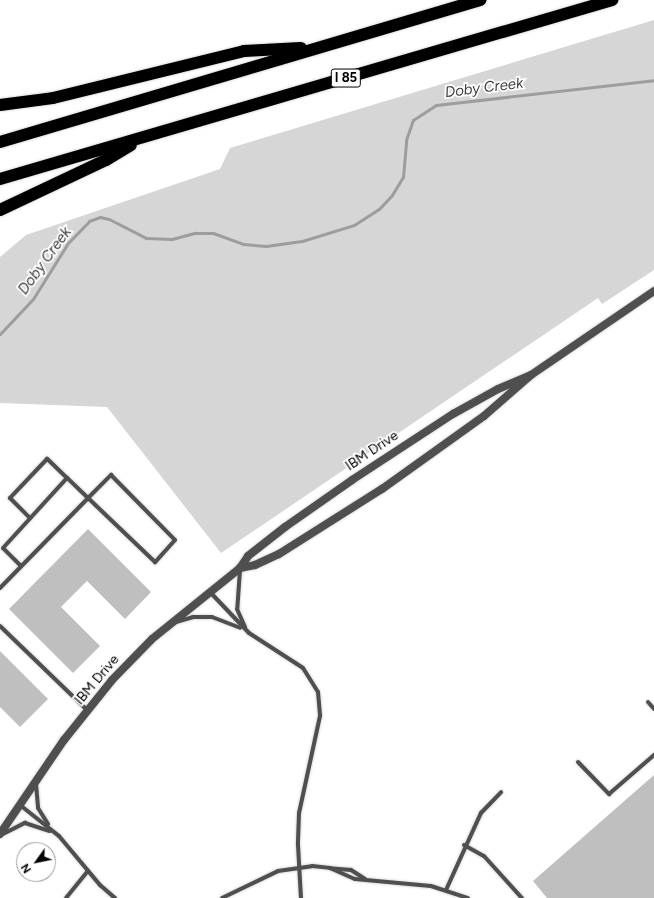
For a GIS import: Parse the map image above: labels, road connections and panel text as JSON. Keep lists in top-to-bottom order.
{
  "streets": {
    "highway": ["I 85"],
    "street": ["IBM Drive"]
  },
  "water": ["Doby Creek"],
  "north": "bottom left"
}
